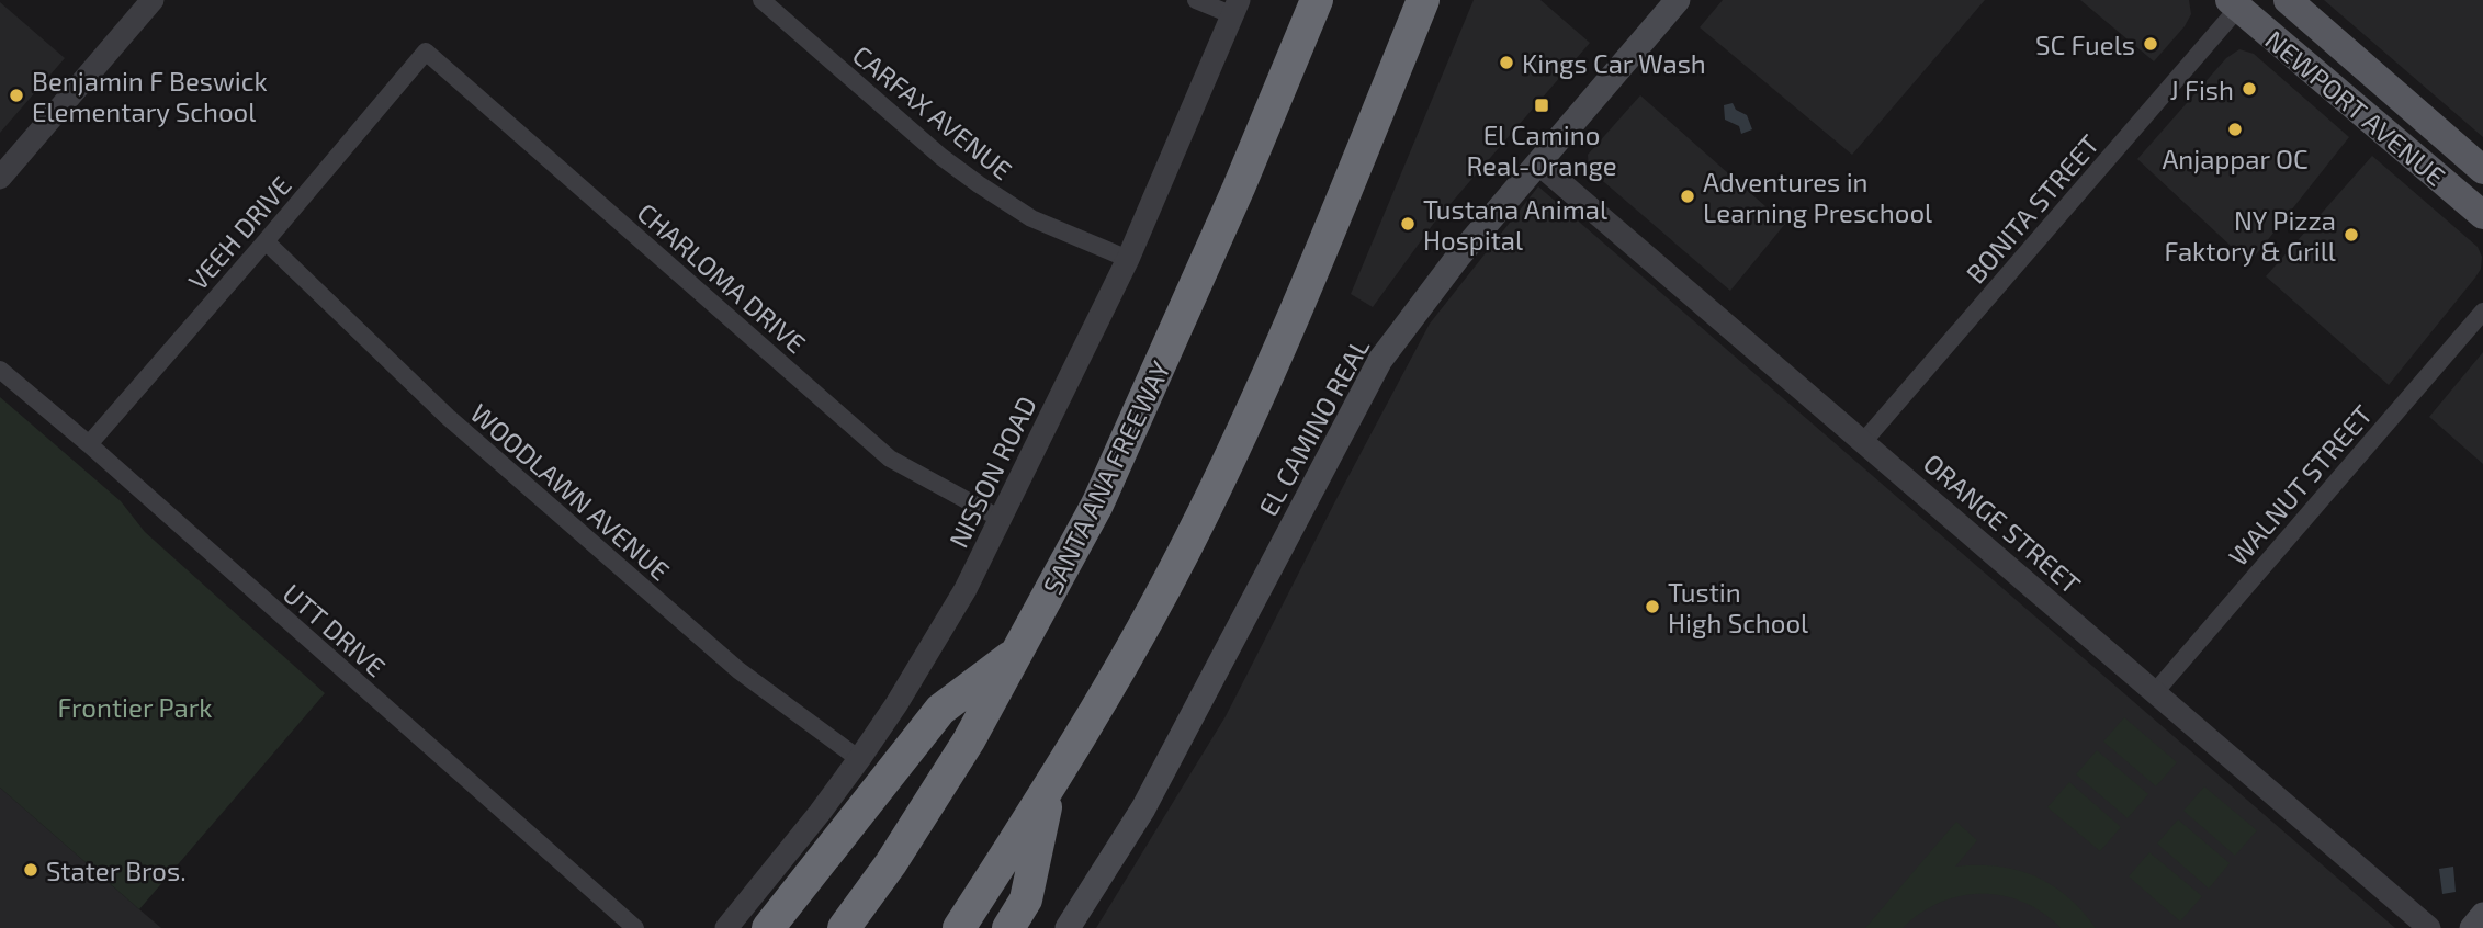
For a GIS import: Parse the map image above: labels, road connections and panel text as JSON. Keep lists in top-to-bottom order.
{
  "streets": {
    "highway": ["SANTA ANA FREEWAY"],
    "main road": ["NEWPORT AVENUE", "EL CAMINO REAL"],
    "street": [
      "CARFAX AVENUE",
      "BONITA STREET",
      "VEEH DRIVE",
      "CHARLOMA DRIVE",
      "NISSON ROAD",
      "WALNUT STREET",
      "WOODLAWN AVENUE",
      "ORANGE STREET",
      "UTT DRIVE"
    ]
  },
  "crossings": [
    ["NEWPORT AVENUE", "BONITA STREET"],
    ["CARFAX AVENUE", "NISSON ROAD"],
    ["BONITA STREET", "ORANGE STREET"],
    ["VEEH DRIVE", "CHARLOMA DRIVE"],
    ["VEEH DRIVE", "WOODLAWN AVENUE"],
    ["VEEH DRIVE", "UTT DRIVE"],
    ["CHARLOMA DRIVE", "NISSON ROAD"],
    ["EL CAMINO REAL", "ORANGE STREET"],
    ["NISSON ROAD", "WOODLAWN AVENUE"],
    ["WALNUT STREET", "ORANGE STREET"]
  ],
  "parks": ["Frontier Park"],
  "places": {
    "other": [
      "SC Fuels",
      "Kings Car Wash",
      "J Fish",
      "Benjamin F Beswick Elementary School",
      "Anjappar OC",
      "Adventures in Learning Preschool",
      "Tustana Animal Hospital",
      "NY Pizza Faktory & Grill",
      "Tustin High School",
      "Stater Bros."
    ],
    "transit": ["El Camino Real-Orange"]
  }
}
